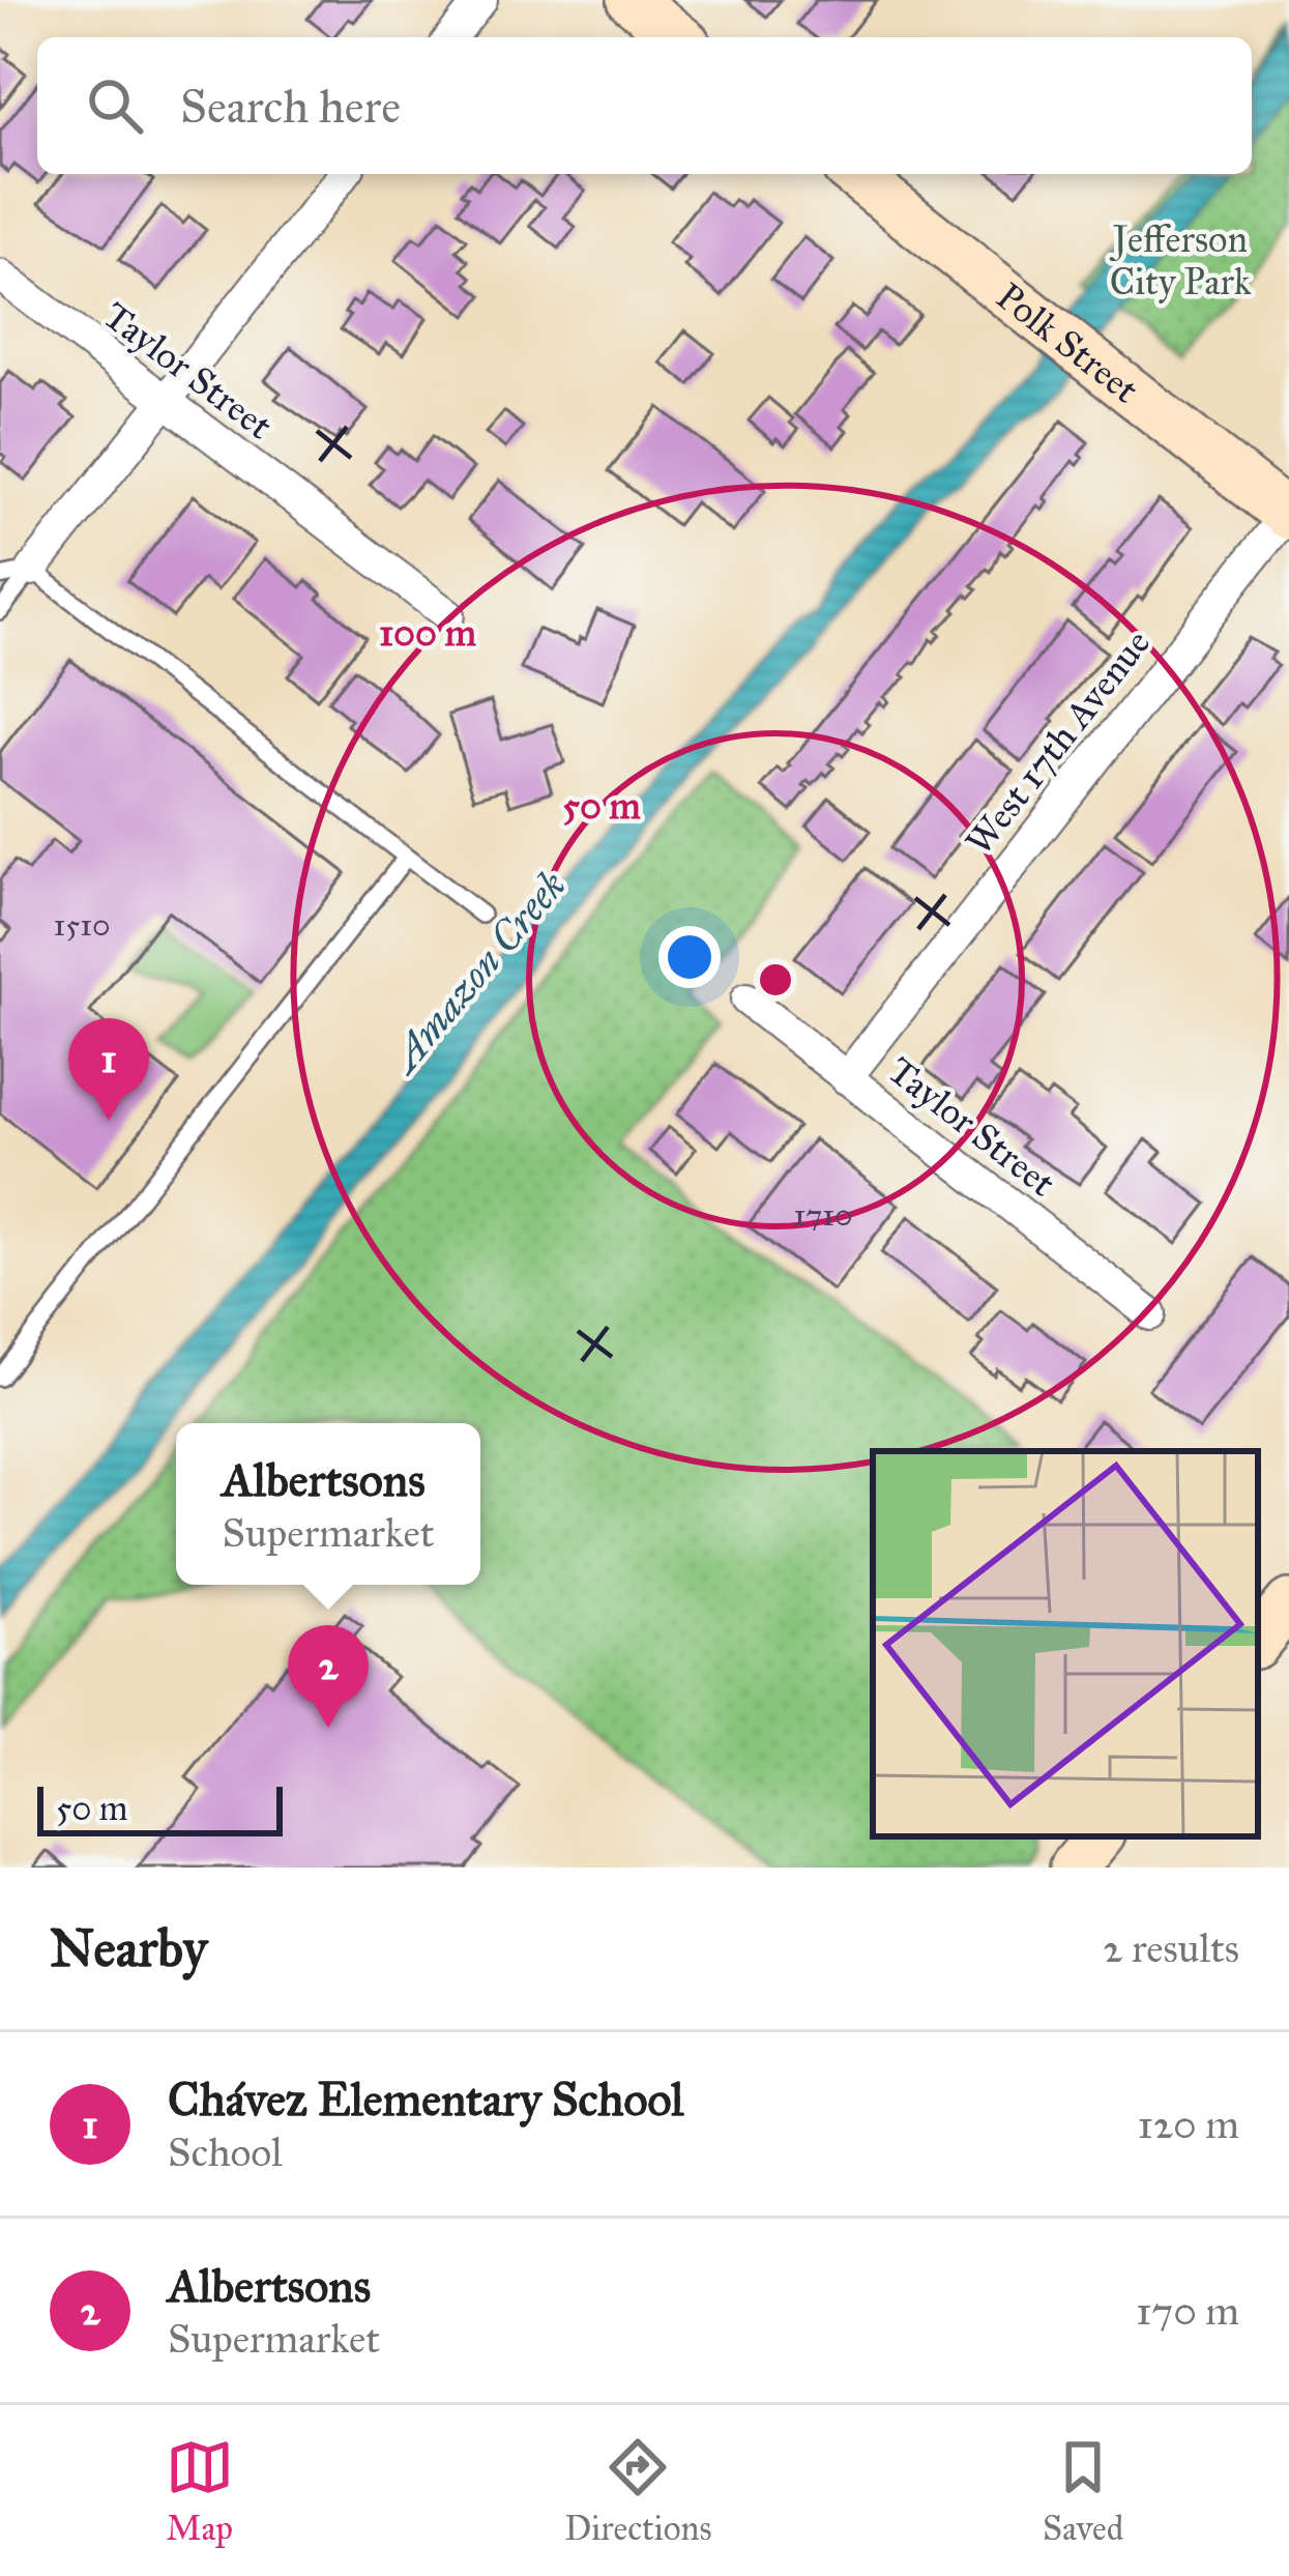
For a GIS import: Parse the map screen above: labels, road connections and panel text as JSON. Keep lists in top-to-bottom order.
{
  "streets": {
    "street": ["Polk Street", "Taylor Street", "West 17th Avenue"]
  },
  "crossings": [
    ["Polk Street", "West 17th Avenue"],
    ["Taylor Street", "West 17th Avenue"]
  ],
  "water": ["Amazon Creek"],
  "parks": ["Jefferson City Park"],
  "house_numbers": ["1510", "1710"],
  "scale_bar": "50 m",
  "page": {
    "search": "Search here",
    "pins": ["1", "2"],
    "popup": ["Albertsons", "Supermarket"],
    "scale": "50 m",
    "heading": ["Nearby", "2 results"],
    "list": [
      {
        "mark": "1",
        "name": "Chávez Elementary School",
        "note": "School",
        "value": "120 m"
      },
      {
        "mark": "2",
        "name": "Albertsons",
        "note": "Supermarket",
        "value": "170 m"
      }
    ],
    "nav": ["Map", "Directions", "Saved"]
  },
  "rings": ["100 m", "50 m"]
}
